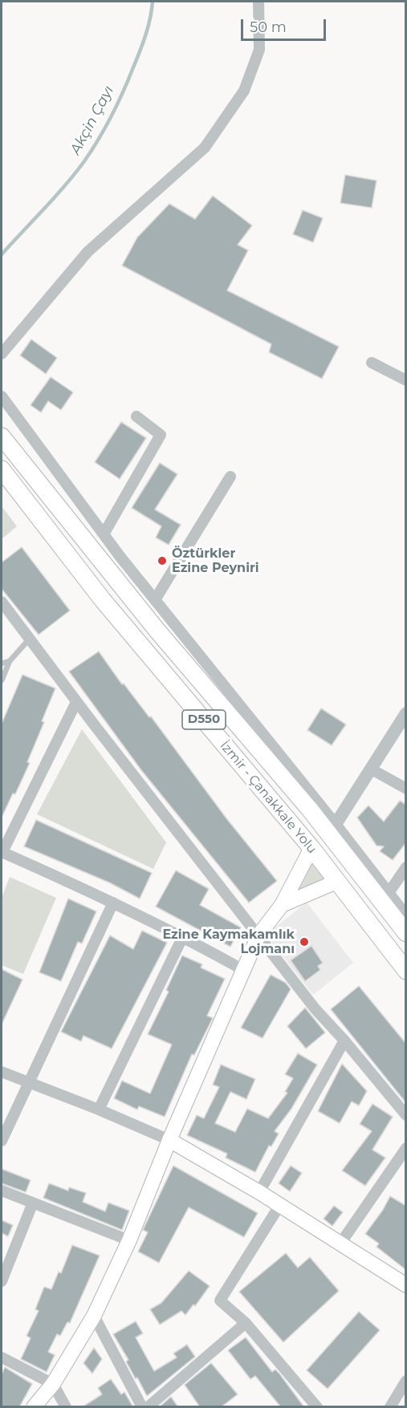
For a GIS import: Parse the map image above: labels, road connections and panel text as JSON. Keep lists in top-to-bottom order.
{
  "streets": {
    "highway": ["D550", "İzmir - Çanakkale Yolu"]
  },
  "water": ["Akçin Çayı"],
  "places": ["Öztürkler Ezine Peyniri", "Ezine Kaymakamlık Lojmanı"],
  "scale_bar": "50 m"
}
